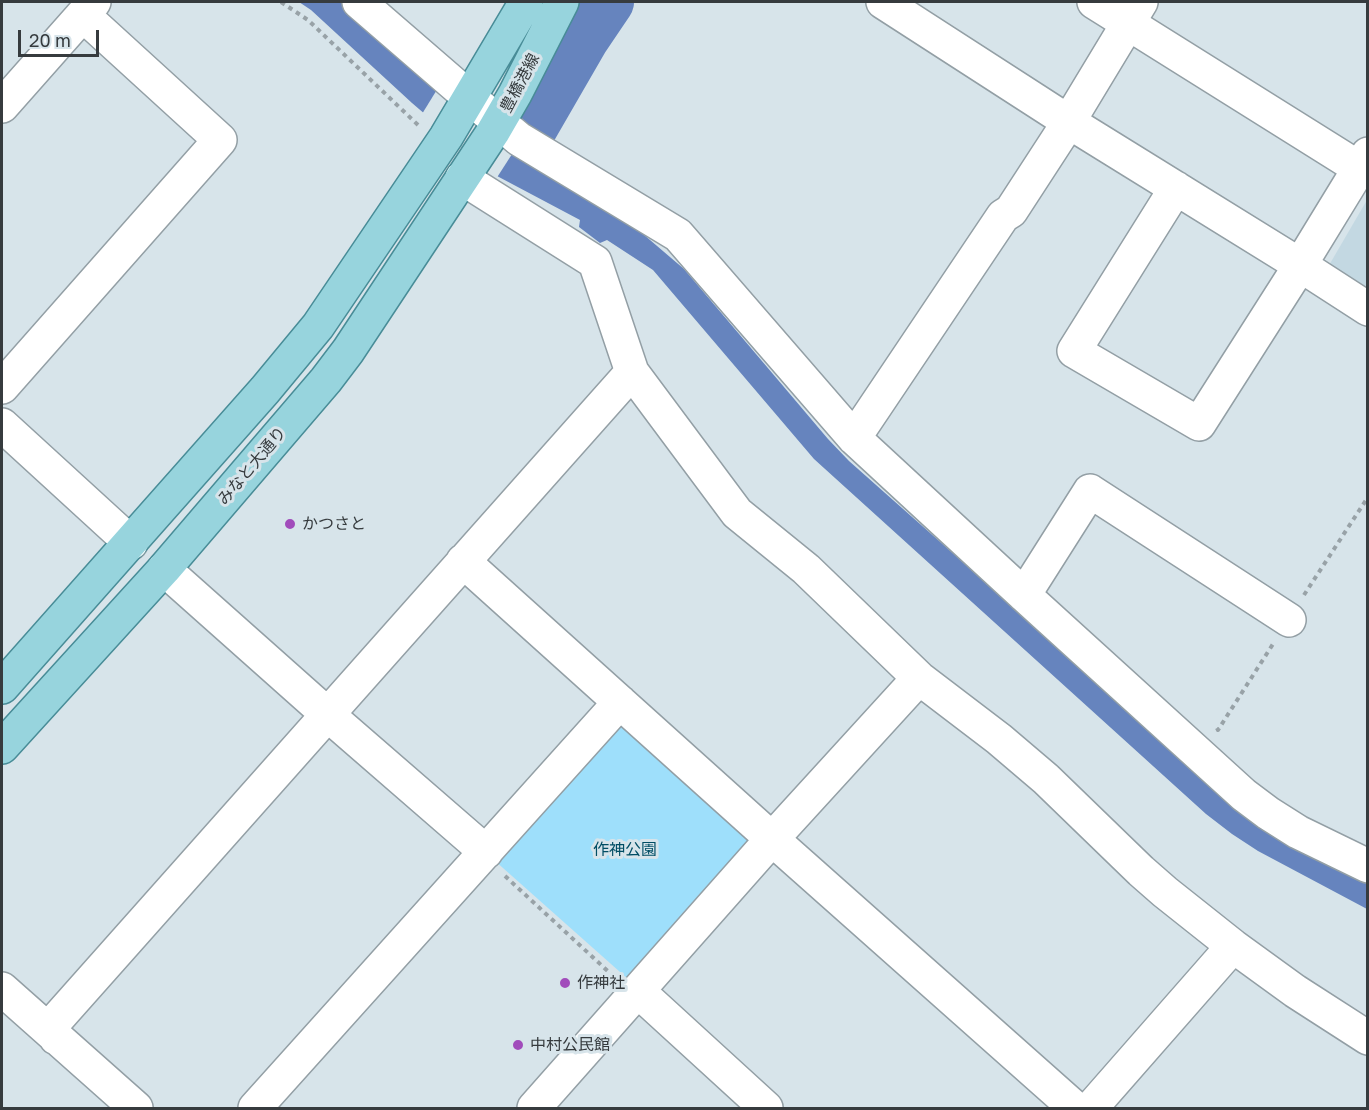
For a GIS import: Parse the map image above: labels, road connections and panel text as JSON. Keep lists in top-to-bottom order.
{
  "streets": {
    "main road": ["豊橋港線", "みなと大通り"]
  },
  "crossings": [
    ["豊橋港線", "みなと大通り"]
  ],
  "parks": ["作神公園"],
  "places": ["かつさと", "作神社", "中村公民館"],
  "scale_bar": "20 m"
}
